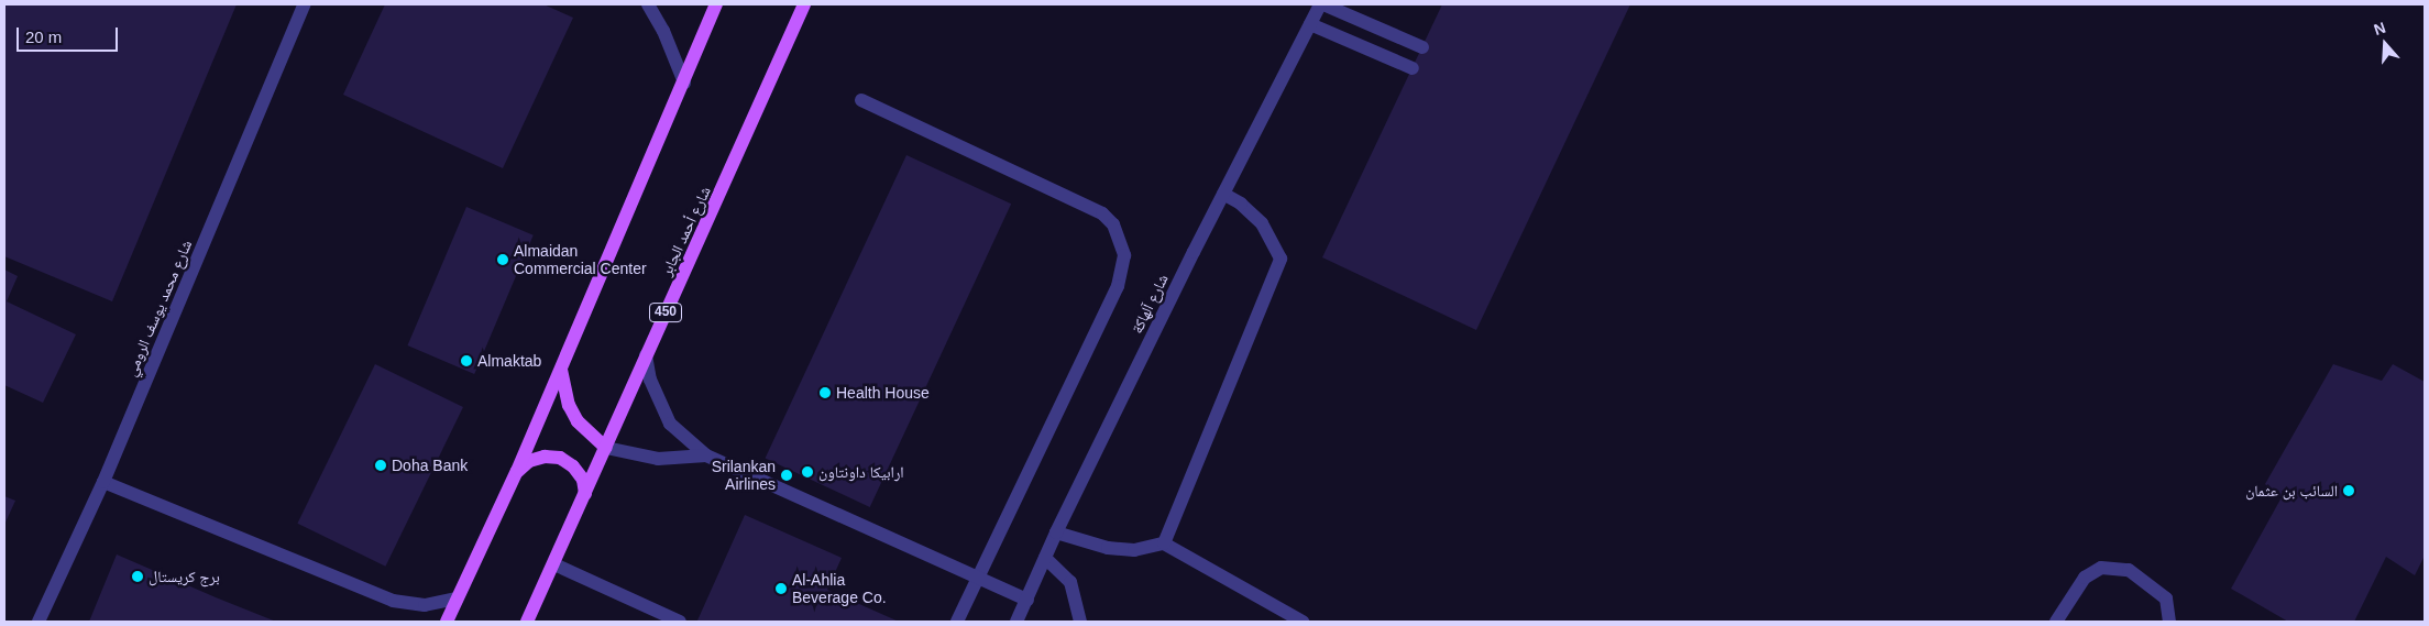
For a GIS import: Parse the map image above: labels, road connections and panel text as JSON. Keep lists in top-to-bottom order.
{
  "streets": {
    "main road": ["شارع أحمد الجابر", "450"],
    "street": ["شارع آلهاكة", "شارع محمد يوسف الرومي"]
  },
  "places": [
    "Almaidan Commercial Center",
    "Almaktab",
    "Health House",
    "Doha Bank",
    "ارابيكا داونتاون",
    "Srilankan Airlines",
    "السائب بن عثمان",
    "برج كريستال",
    "Al-Ahlia Beverage Co."
  ],
  "scale_bar": "20 m",
  "north": "top"
}
